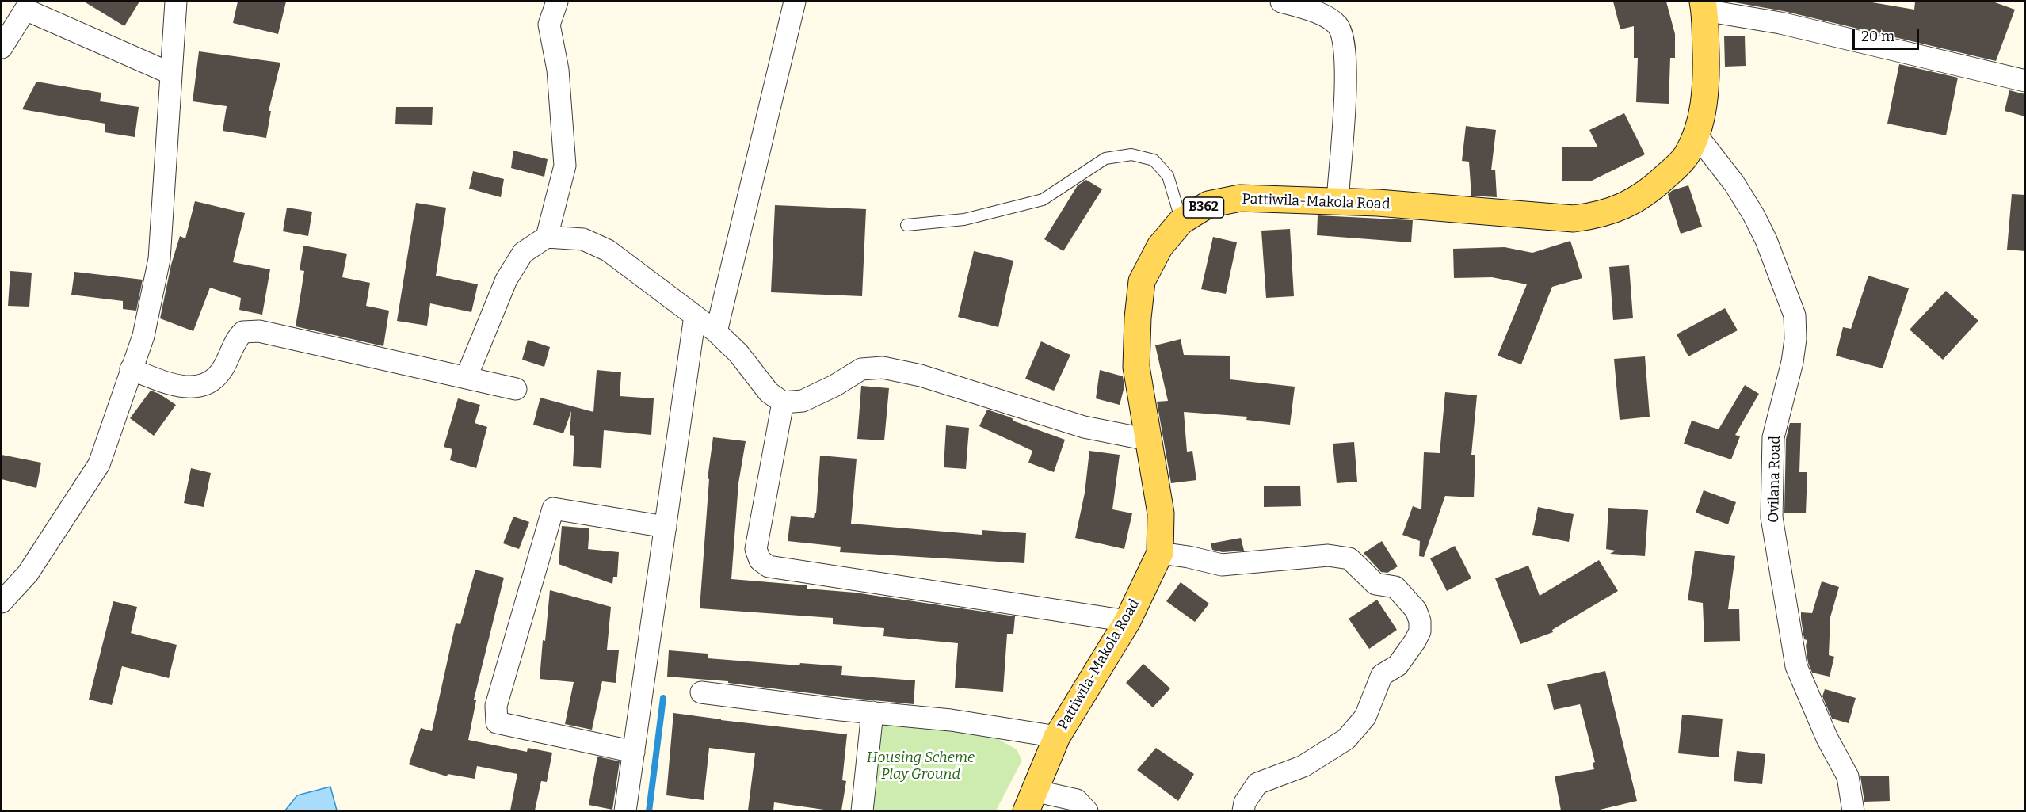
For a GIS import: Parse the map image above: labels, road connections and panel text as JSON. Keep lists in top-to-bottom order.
{
  "streets": {
    "main road": ["Pattiwila-Makola Road", "B362"],
    "street": ["Ovilana Road"]
  },
  "crossings": [
    ["Pattiwila-Makola Road", "Ovilana Road"]
  ],
  "parks": ["Housing Scheme Play Ground"],
  "scale_bar": "20 m"
}
